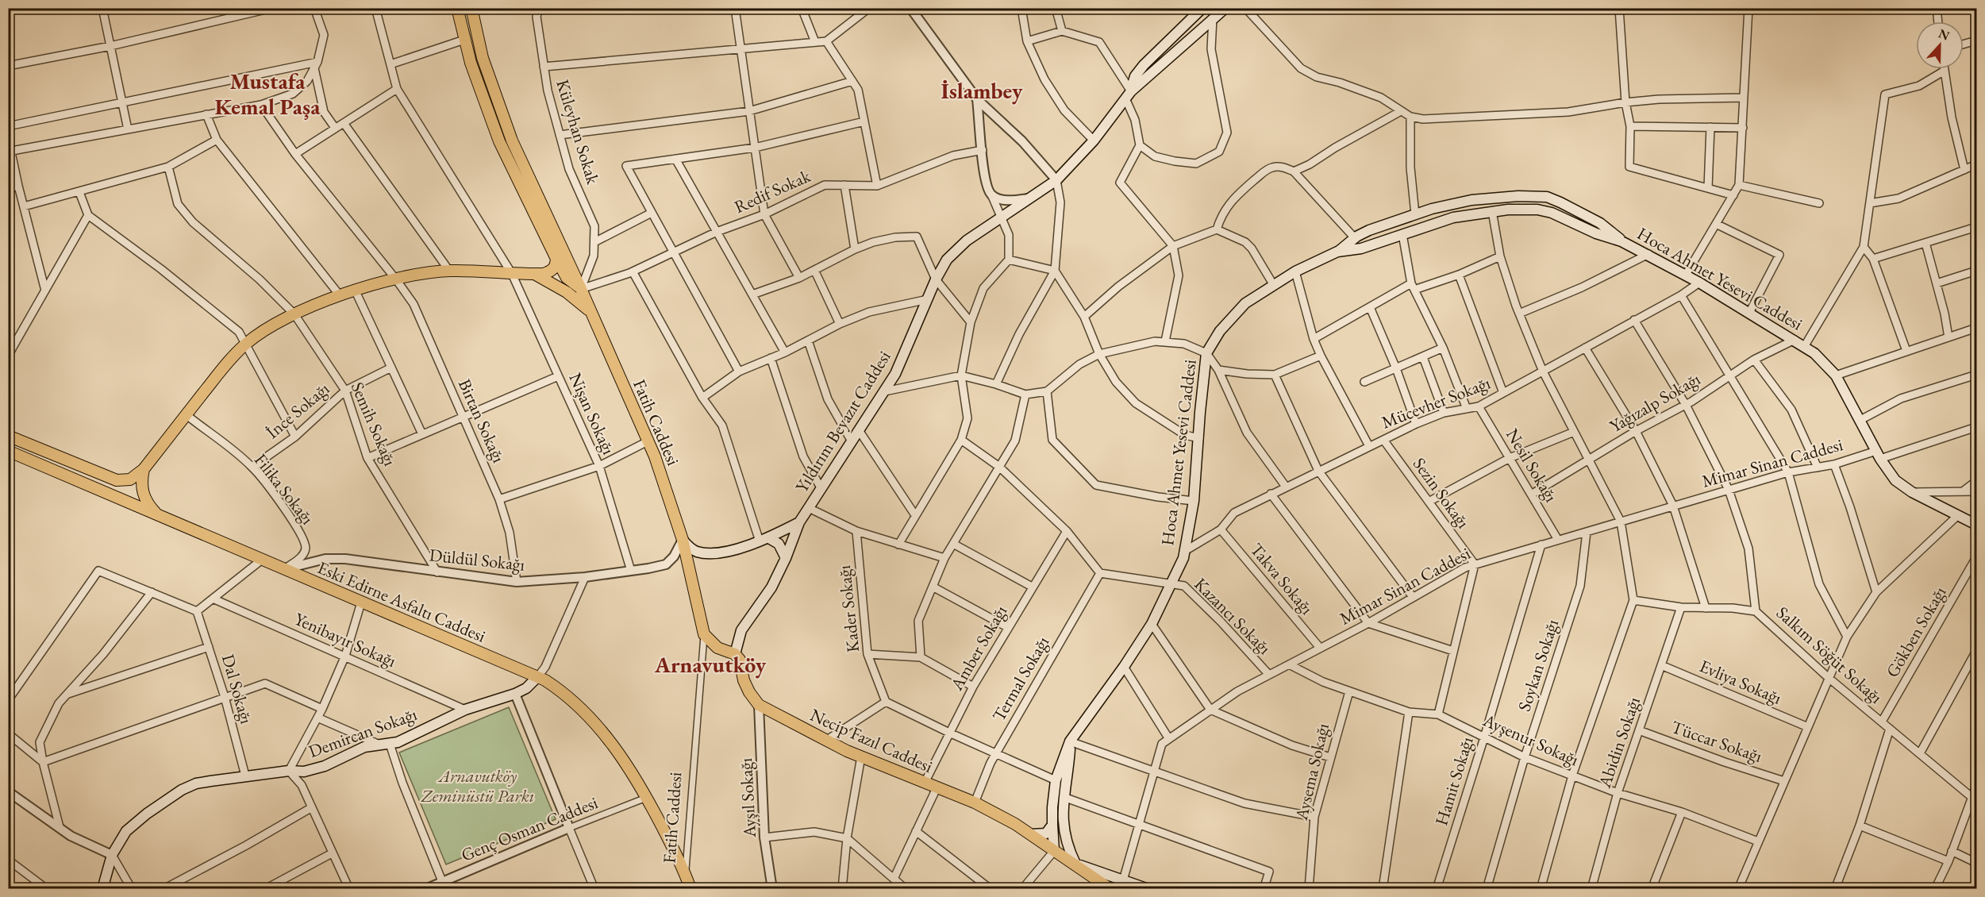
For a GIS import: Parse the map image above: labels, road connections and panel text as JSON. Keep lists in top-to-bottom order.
{
  "streets": {
    "main road": [
      "Hoca Ahmet Yesevi Caddesi",
      "Yıldırım Beyazıt Caddesi",
      "Fatih Caddesi",
      "Eski Edirne Asfaltı Caddesi",
      "Demircan Sokağı",
      "Necip Fazıl Caddesi"
    ],
    "street": [
      "Küleyhan Sokak",
      "Redif Sokak",
      "Mücevher Sokağı",
      "Yağızalp Sokağı",
      "İnce Sokağı",
      "Nişan Sokağı",
      "Birtan Sokağı",
      "Semih Sokağı",
      "Mimar Sinan Caddesi",
      "Nesil Sokağı",
      "Filika Sokağı",
      "Sezin Sokağı",
      "Düldül Sokağı",
      "Takva Sokağı",
      "Kader Sokağı",
      "Kazancı Sokağı",
      "Gökben Sokağı",
      "Yenibayır Sokağı",
      "Amber Sokağı",
      "Salkım Söğüt Sokağı",
      "Soykan Sokağı",
      "Termal Sokağı",
      "Evliya Sokağı",
      "Dal Sokağı",
      "Ayşenur Sokağı",
      "Tüccar Sokağı",
      "Abidin Sokağı",
      "Aysema Sokağı",
      "Hamit Sokağı",
      "Ayşıl Sokağı",
      "Genç Osman Caddesi"
    ]
  },
  "crossings": [
    ["Küleyhan Sokak", "Redif Sokak"],
    ["Küleyhan Sokak", "Fatih Caddesi"],
    ["Redif Sokak", "Fatih Caddesi"],
    ["Hoca Ahmet Yesevi Caddesi", "Mücevher Sokağı"],
    ["Hoca Ahmet Yesevi Caddesi", "Yağızalp Sokağı"],
    ["Hoca Ahmet Yesevi Caddesi", "Mimar Sinan Caddesi"],
    ["Hoca Ahmet Yesevi Caddesi", "Kazancı Sokağı"],
    ["Hoca Ahmet Yesevi Caddesi", "Necip Fazıl Caddesi"],
    ["Mücevher Sokağı", "Nesil Sokağı"],
    ["Mücevher Sokağı", "Sezin Sokağı"],
    ["Mücevher Sokağı", "Takva Sokağı"],
    ["Yağızalp Sokağı", "Nesil Sokağı"],
    ["İnce Sokağı", "Semih Sokağı"],
    ["İnce Sokağı", "Filika Sokağı"],
    ["Nişan Sokağı", "Düldül Sokağı"],
    ["Birtan Sokağı", "Düldül Sokağı"],
    ["Yıldırım Beyazıt Caddesi", "Necip Fazıl Caddesi"],
    ["Fatih Caddesi", "Düldül Sokağı"],
    ["Fatih Caddesi", "Eski Edirne Asfaltı Caddesi"],
    ["Semih Sokağı", "Düldül Sokağı"],
    ["Mimar Sinan Caddesi", "Nesil Sokağı"],
    ["Mimar Sinan Caddesi", "Sezin Sokağı"],
    ["Mimar Sinan Caddesi", "Takva Sokağı"],
    ["Mimar Sinan Caddesi", "Kazancı Sokağı"],
    ["Mimar Sinan Caddesi", "Soykan Sokağı"],
    ["Mimar Sinan Caddesi", "Hamit Sokağı"],
    ["Filika Sokağı", "Düldül Sokağı"],
    ["Filika Sokağı", "Eski Edirne Asfaltı Caddesi"],
    ["Düldül Sokağı", "Eski Edirne Asfaltı Caddesi"],
    ["Düldül Sokağı", "Demircan Sokağı"],
    ["Eski Edirne Asfaltı Caddesi", "Demircan Sokağı"],
    ["Eski Edirne Asfaltı Caddesi", "Genç Osman Caddesi"],
    ["Kazancı Sokağı", "Termal Sokağı"],
    ["Gökben Sokağı", "Salkım Söğüt Sokağı"],
    ["Yenibayır Sokağı", "Demircan Sokağı"],
    ["Amber Sokağı", "Necip Fazıl Caddesi"],
    ["Salkım Söğüt Sokağı", "Abidin Sokağı"],
    ["Soykan Sokağı", "Ayşenur Sokağı"],
    ["Termal Sokağı", "Necip Fazıl Caddesi"],
    ["Evliya Sokağı", "Abidin Sokağı"],
    ["Dal Sokağı", "Demircan Sokağı"],
    ["Ayşenur Sokağı", "Abidin Sokağı"],
    ["Ayşenur Sokağı", "Hamit Sokağı"],
    ["Necip Fazıl Caddesi", "Ayşıl Sokağı"],
    ["Tüccar Sokağı", "Abidin Sokağı"]
  ],
  "districts": ["Mustafa Kemal Paşa", "İslambey", "Arnavutköy"],
  "parks": ["Arnavutköy Zeminüstü Parkı"],
  "north": "top"
}
